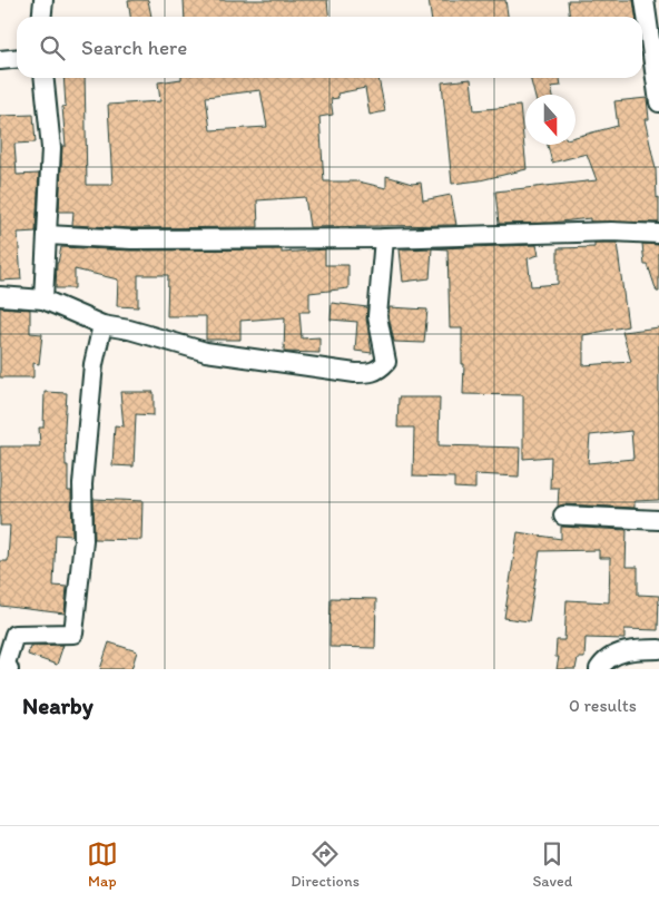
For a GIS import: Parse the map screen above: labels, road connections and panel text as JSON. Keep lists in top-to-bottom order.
{
  "north": "bottom",
  "page": {
    "search": "Search here",
    "heading": ["Nearby", "0 results"],
    "nav": ["Map", "Directions", "Saved"]
  }
}
